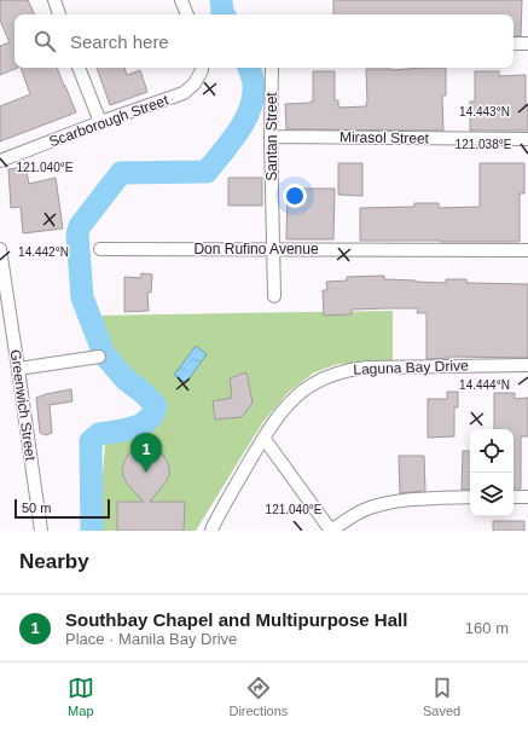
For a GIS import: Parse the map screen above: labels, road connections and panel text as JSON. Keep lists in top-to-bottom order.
{
  "streets": {
    "street": [
      "Scarborough Street",
      "Santan Street",
      "Mirasol Street",
      "Don Rufino Avenue",
      "Laguna Bay Drive",
      "Greenwich Street"
    ]
  },
  "crossings": [
    ["Santan Street", "Mirasol Street"],
    ["Santan Street", "Don Rufino Avenue"]
  ],
  "scale_bar": "50 m",
  "page": {
    "search": "Search here",
    "pins": "1",
    "scale": "50 m",
    "heading": "Nearby",
    "list": [
      {
        "mark": "1",
        "name": "Southbay Chapel and Multipurpose Hall",
        "note": "Place · Manila Bay Drive",
        "value": "160 m"
      }
    ],
    "nav": ["Map", "Directions", "Saved"]
  },
  "coordinates": [
    "14.443°N",
    "121.038°E",
    "121.040°E",
    "14.442°N",
    "14.444°N"
  ]
}
